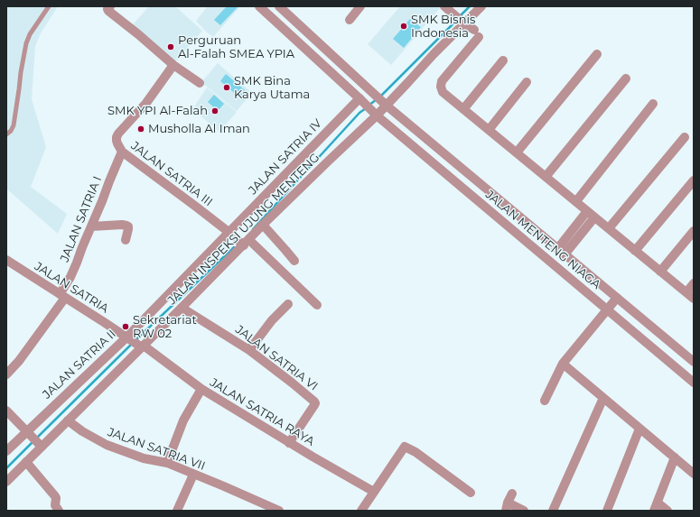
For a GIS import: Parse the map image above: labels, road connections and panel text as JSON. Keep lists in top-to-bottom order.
{
  "streets": {
    "street": [
      "JALAN SATRIA IV",
      "JALAN SATRIA III",
      "JALAN SATRIA I",
      "JALAN INSPEKSI UJUNG MENTENG",
      "JALAN MENTENG NIAGA",
      "JALAN SATRIA",
      "JALAN SATRIA VI",
      "JALAN SATRIA II",
      "JALAN SATRIA RAYA",
      "JALAN SATRIA VII"
    ]
  },
  "crossings": [
    ["JALAN SATRIA IV", "JALAN SATRIA III"],
    ["JALAN SATRIA IV", "JALAN MENTENG NIAGA"],
    ["JALAN SATRIA IV", "JALAN SATRIA II"],
    ["JALAN SATRIA III", "JALAN SATRIA I"],
    ["JALAN SATRIA III", "JALAN INSPEKSI UJUNG MENTENG"],
    ["JALAN SATRIA III", "JALAN SATRIA II"],
    ["JALAN SATRIA I", "JALAN SATRIA"],
    ["JALAN INSPEKSI UJUNG MENTENG", "JALAN MENTENG NIAGA"],
    ["JALAN INSPEKSI UJUNG MENTENG", "JALAN SATRIA"],
    ["JALAN INSPEKSI UJUNG MENTENG", "JALAN SATRIA VI"],
    ["JALAN INSPEKSI UJUNG MENTENG", "JALAN SATRIA RAYA"],
    ["JALAN INSPEKSI UJUNG MENTENG", "JALAN SATRIA VII"],
    ["JALAN SATRIA", "JALAN SATRIA II"],
    ["JALAN SATRIA", "JALAN SATRIA RAYA"],
    ["JALAN SATRIA VI", "JALAN SATRIA RAYA"]
  ],
  "places": [
    "SMK Bisnis Indonesia",
    "Perguruan Al-Falah SMEA YPIA",
    "SMK Bina Karya Utama",
    "SMK YPI Al-Falah",
    "Musholla Al Iman",
    "Sekretariat RW 02"
  ]
}
